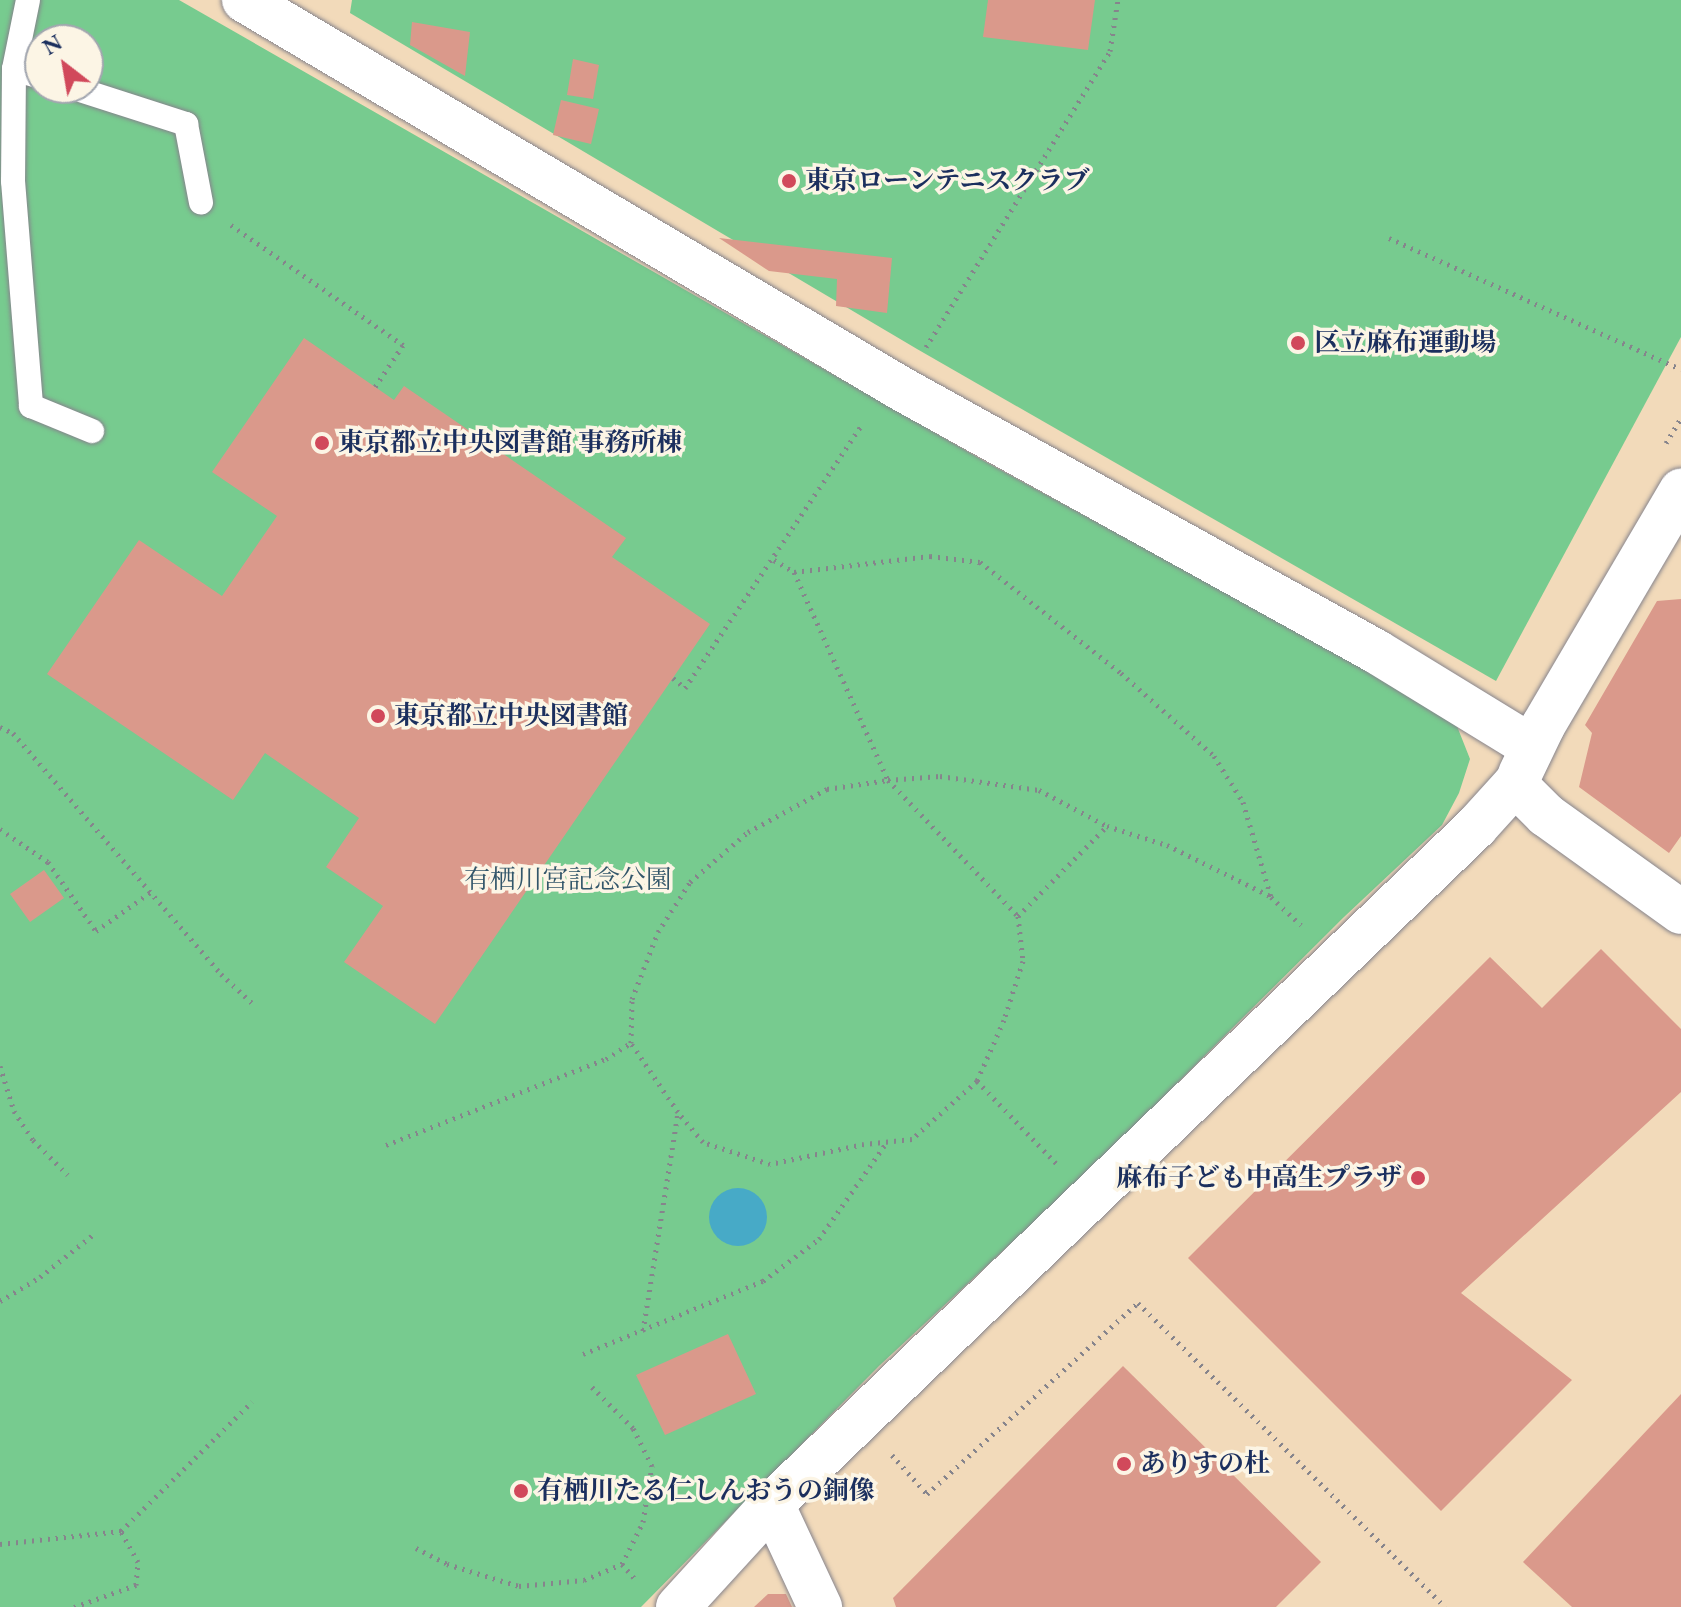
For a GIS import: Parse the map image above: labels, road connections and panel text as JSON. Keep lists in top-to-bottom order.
{
  "parks": ["有栖川宮記念公園"],
  "places": [
    "東京ローンテニスクラブ",
    "区立麻布運動場",
    "東京都立中央図書館 事務所棟",
    "東京都立中央図書館",
    "麻布子ども中高生プラザ",
    "ありすの杜",
    "有栖川たる仁しんおうの銅像"
  ],
  "north": "top left"
}
